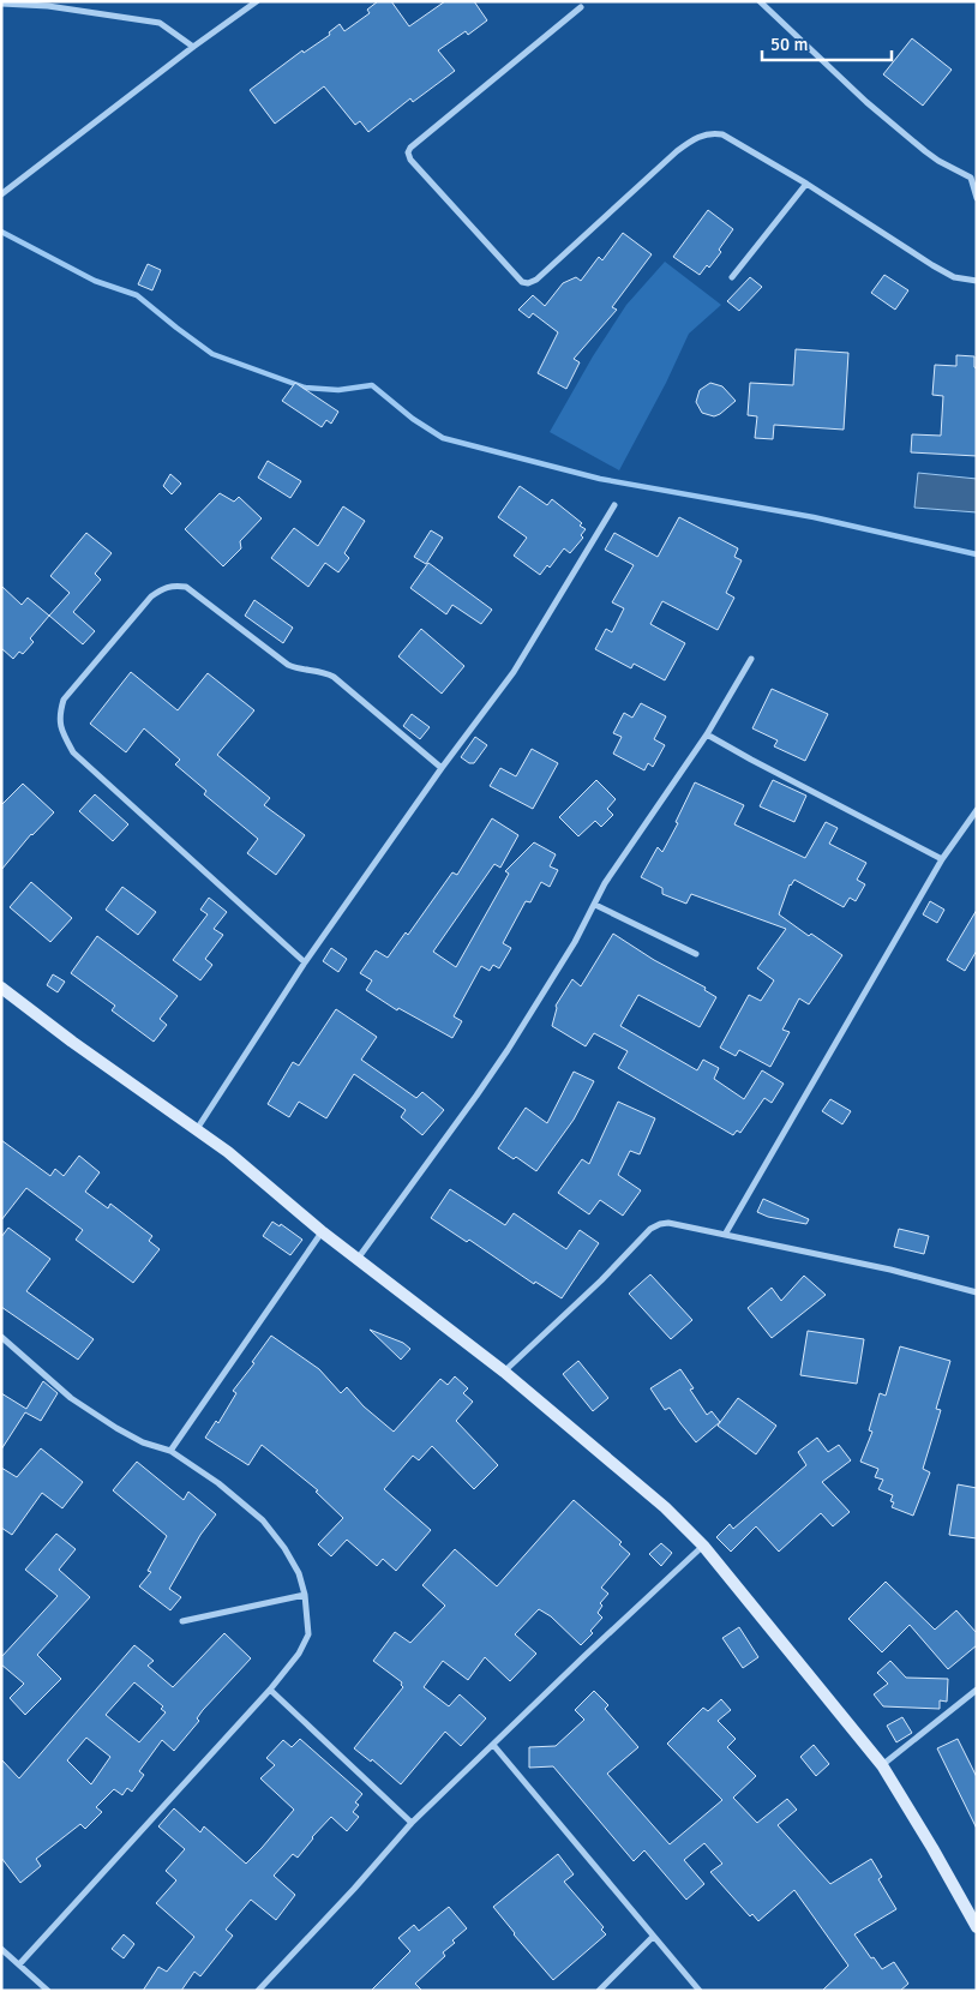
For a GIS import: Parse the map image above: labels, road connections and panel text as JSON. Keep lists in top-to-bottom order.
{
  "scale_bar": "50 m"
}
